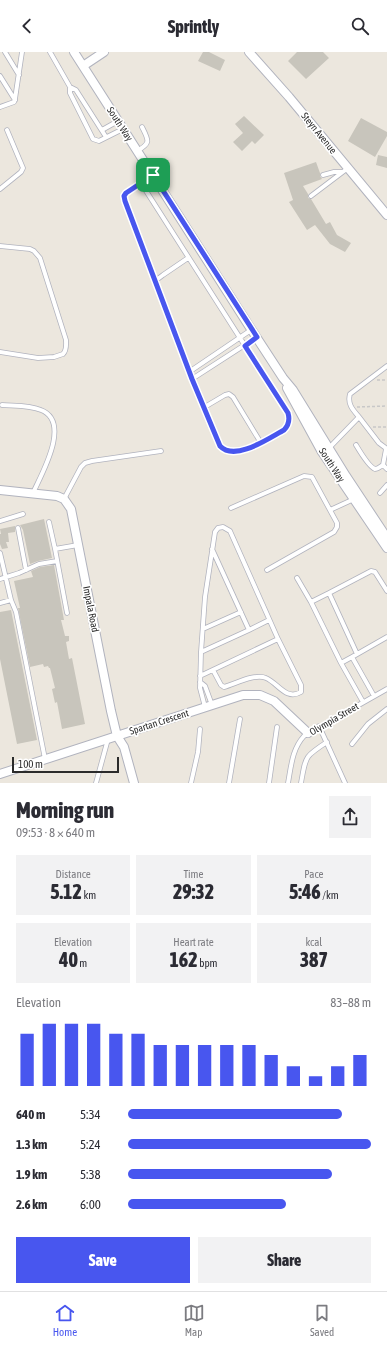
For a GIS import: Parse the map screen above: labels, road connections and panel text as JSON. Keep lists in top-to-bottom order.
{
  "streets": {
    "street": [
      "South Way",
      "Steyn Avenue",
      "Impala Road",
      "Spartan Crescent"
    ],
    "lane": ["Olympia Street"]
  },
  "crossings": [
    ["Impala Road", "Spartan Crescent"],
    ["Olympia Street", "Spartan Crescent"]
  ],
  "scale_bar": "100 m",
  "page": {
    "header": "Sprintly",
    "scale": "100 m",
    "heading": ["Morning run", "09:53 · 8 × 640 m"],
    "stats": [
      ["Distance", "5.12 km"],
      ["Time", "29:32"],
      ["Pace", "5:46 /km"],
      ["Elevation", "40 m"],
      ["Heart rate", "162 bpm"],
      ["kcal", "387"]
    ],
    "chart": ["Elevation", "83–88 m"],
    "list": [
      {
        "name": "640 m",
        "note": "5:34"
      },
      {
        "name": "1.3 km",
        "note": "5:24"
      },
      {
        "name": "1.9 km",
        "note": "5:38"
      },
      {
        "name": "2.6 km",
        "note": "6:00"
      }
    ],
    "buttons": ["Save", "Share"],
    "tabs": ["Home", "Map", "Saved"]
  }
}
